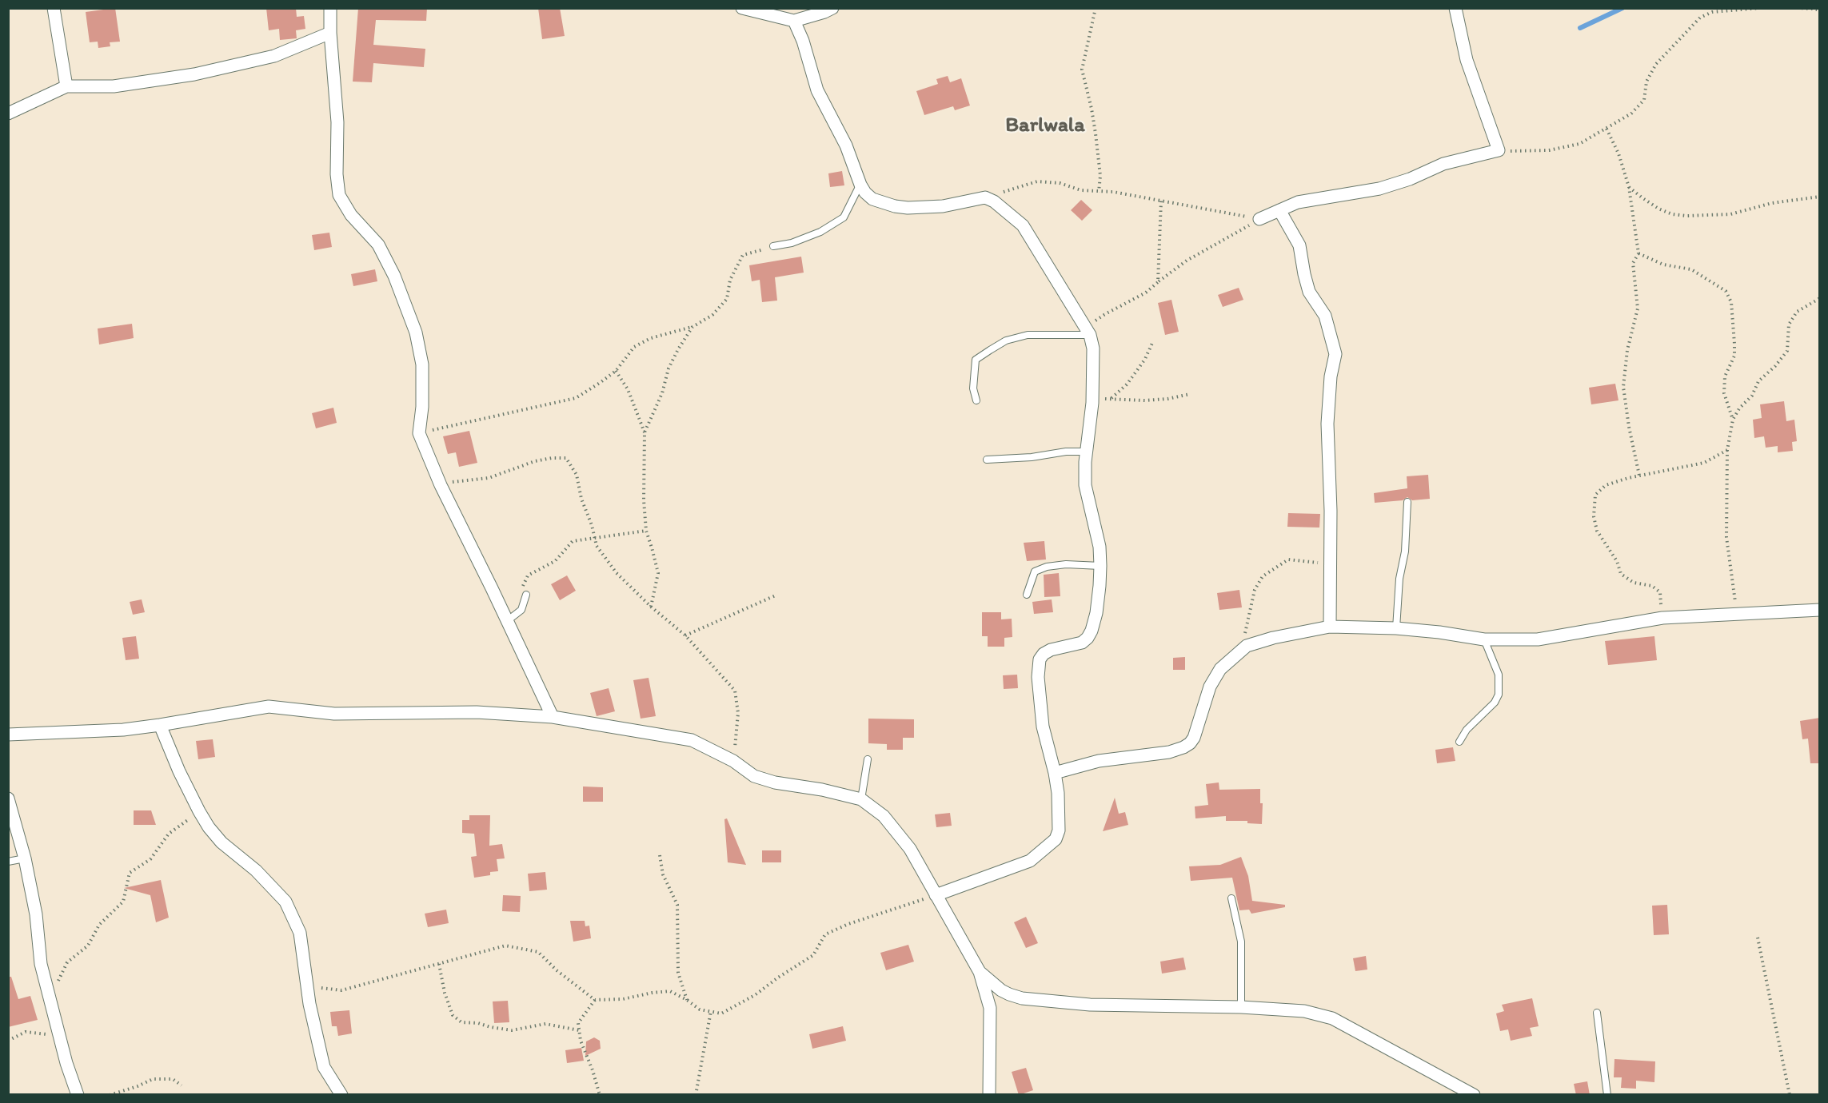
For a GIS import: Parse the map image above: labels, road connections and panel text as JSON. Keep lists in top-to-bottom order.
{
  "districts": ["Barlwala"]
}
